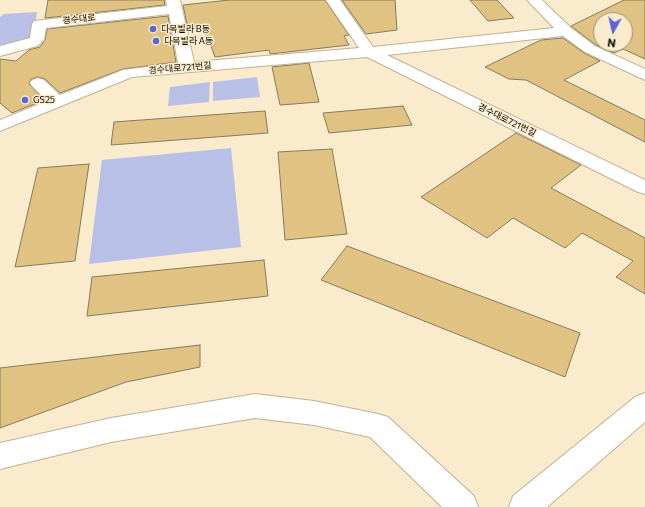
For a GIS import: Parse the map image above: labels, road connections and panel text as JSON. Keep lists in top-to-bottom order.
{
  "streets": {
    "street": ["경수대로", "경수대로721번길"]
  },
  "places": ["다복빌라 B동", "다복빌라 A동", "GS25"],
  "north": "bottom"
}
